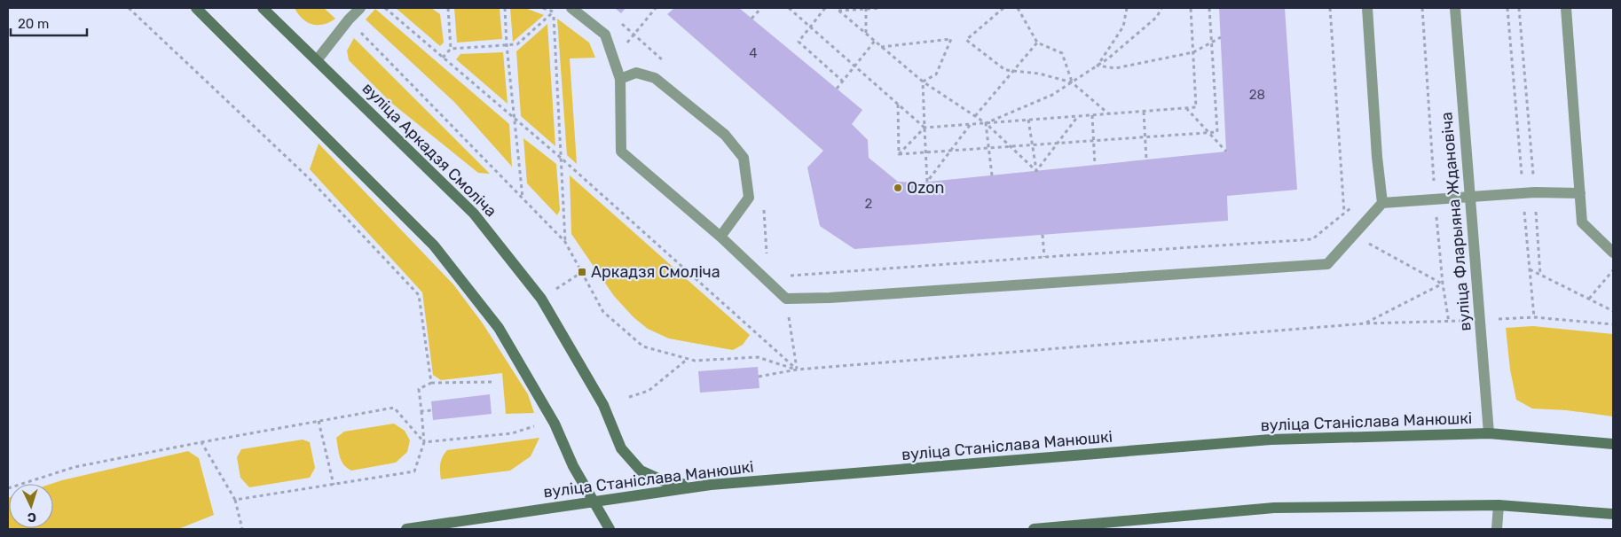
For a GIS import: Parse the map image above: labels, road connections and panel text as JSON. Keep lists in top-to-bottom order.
{
  "streets": {
    "main road": ["вуліца Аркадзя Смоліча", "вуліца Станіслава Манюшкі"],
    "street": ["вуліца Фларыяна Ждановіча"]
  },
  "crossings": [
    ["вуліца Аркадзя Смоліча", "вуліца Станіслава Манюшкі"],
    ["вуліца Фларыяна Ждановіча", "вуліца Станіслава Манюшкі"]
  ],
  "places": {
    "other": ["Ozon"],
    "transit": ["Аркадзя Смоліча"]
  },
  "house_numbers": ["4", "28", "2"],
  "scale_bar": "20 m",
  "north": "bottom"
}
